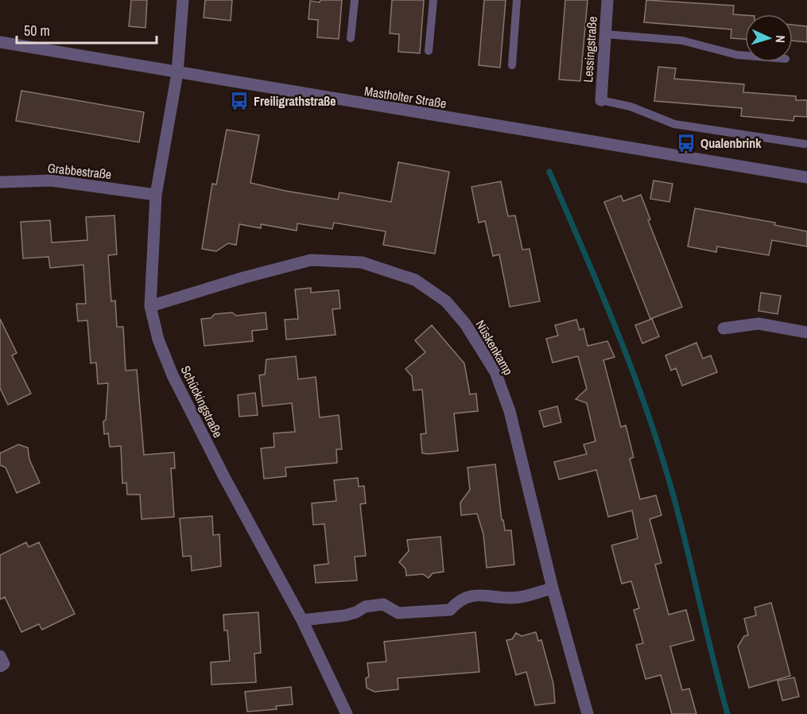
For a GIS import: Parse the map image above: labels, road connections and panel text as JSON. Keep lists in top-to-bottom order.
{
  "streets": {
    "street": [
      "Lessingstraße",
      "Mastholter Straße",
      "Grabbestraße",
      "Nüskenkamp",
      "Schückingstraße"
    ]
  },
  "crossings": [
    ["Mastholter Straße", "Schückingstraße"],
    ["Grabbestraße", "Schückingstraße"],
    ["Nüskenkamp", "Schückingstraße"]
  ],
  "places": {
    "bus stop": ["Freiligrathstraße", "Qualenbrink"]
  },
  "scale_bar": "50 m",
  "north": "right"
}
